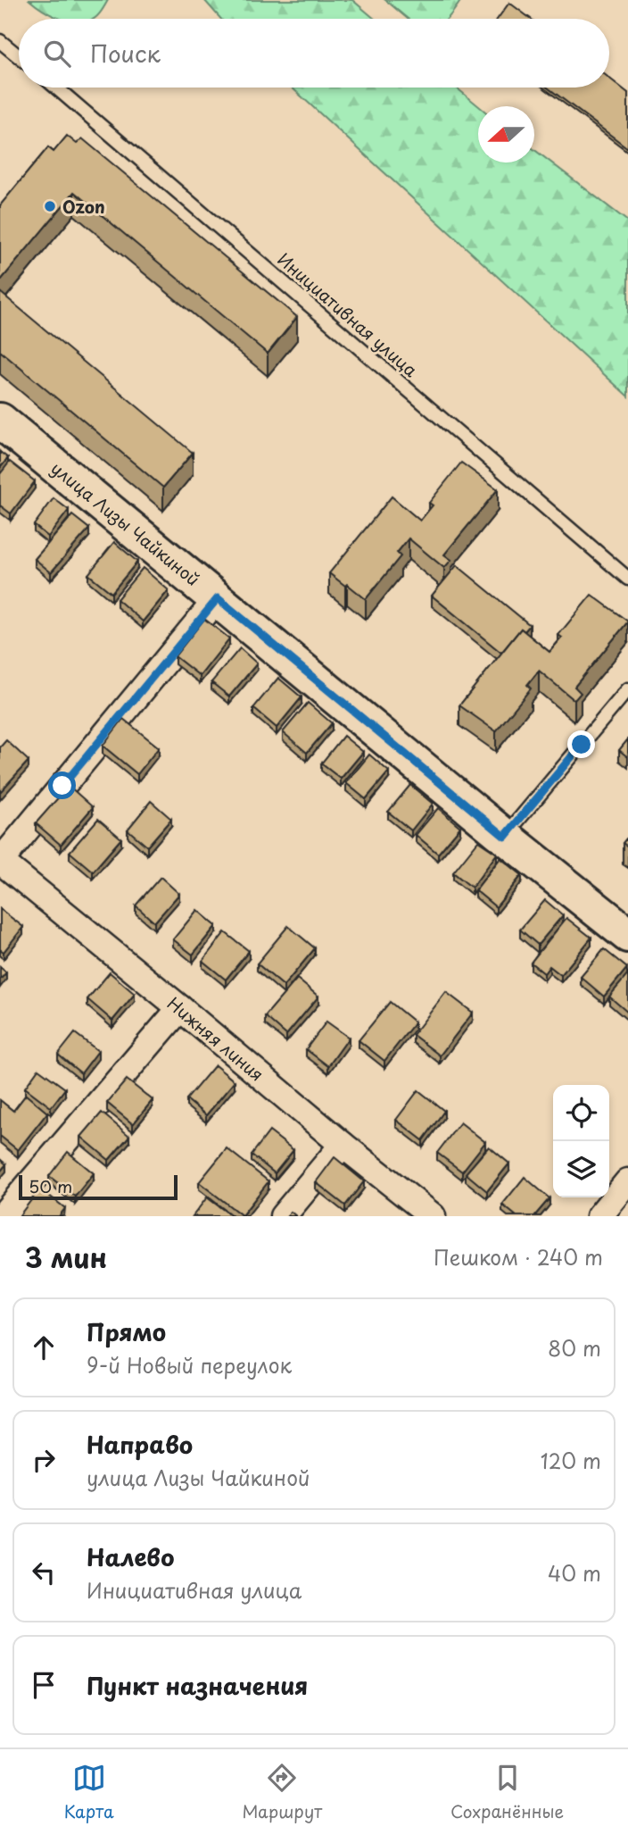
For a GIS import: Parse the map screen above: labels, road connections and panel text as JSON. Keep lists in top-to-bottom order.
{
  "streets": {
    "main road": ["улица Лизы Чайкиной"],
    "street": ["Нижняя линия"],
    "lane": ["Инициативная улица"]
  },
  "places": ["Ozon"],
  "scale_bar": "50 m",
  "north": "left",
  "page": {
    "search": "Поиск",
    "scale": "50 m",
    "heading": ["3 мин", "Пешком · 240 m"],
    "list": [
      ["Прямо", "9-й Новый переулок", "80 m"],
      ["Направо", "улица Лизы Чайкиной", "120 m"],
      ["Налево", "Инициативная улица", "40 m"],
      "Пункт назначения"
    ],
    "nav": ["Карта", "Маршрут", "Сохранённые"]
  }
}
